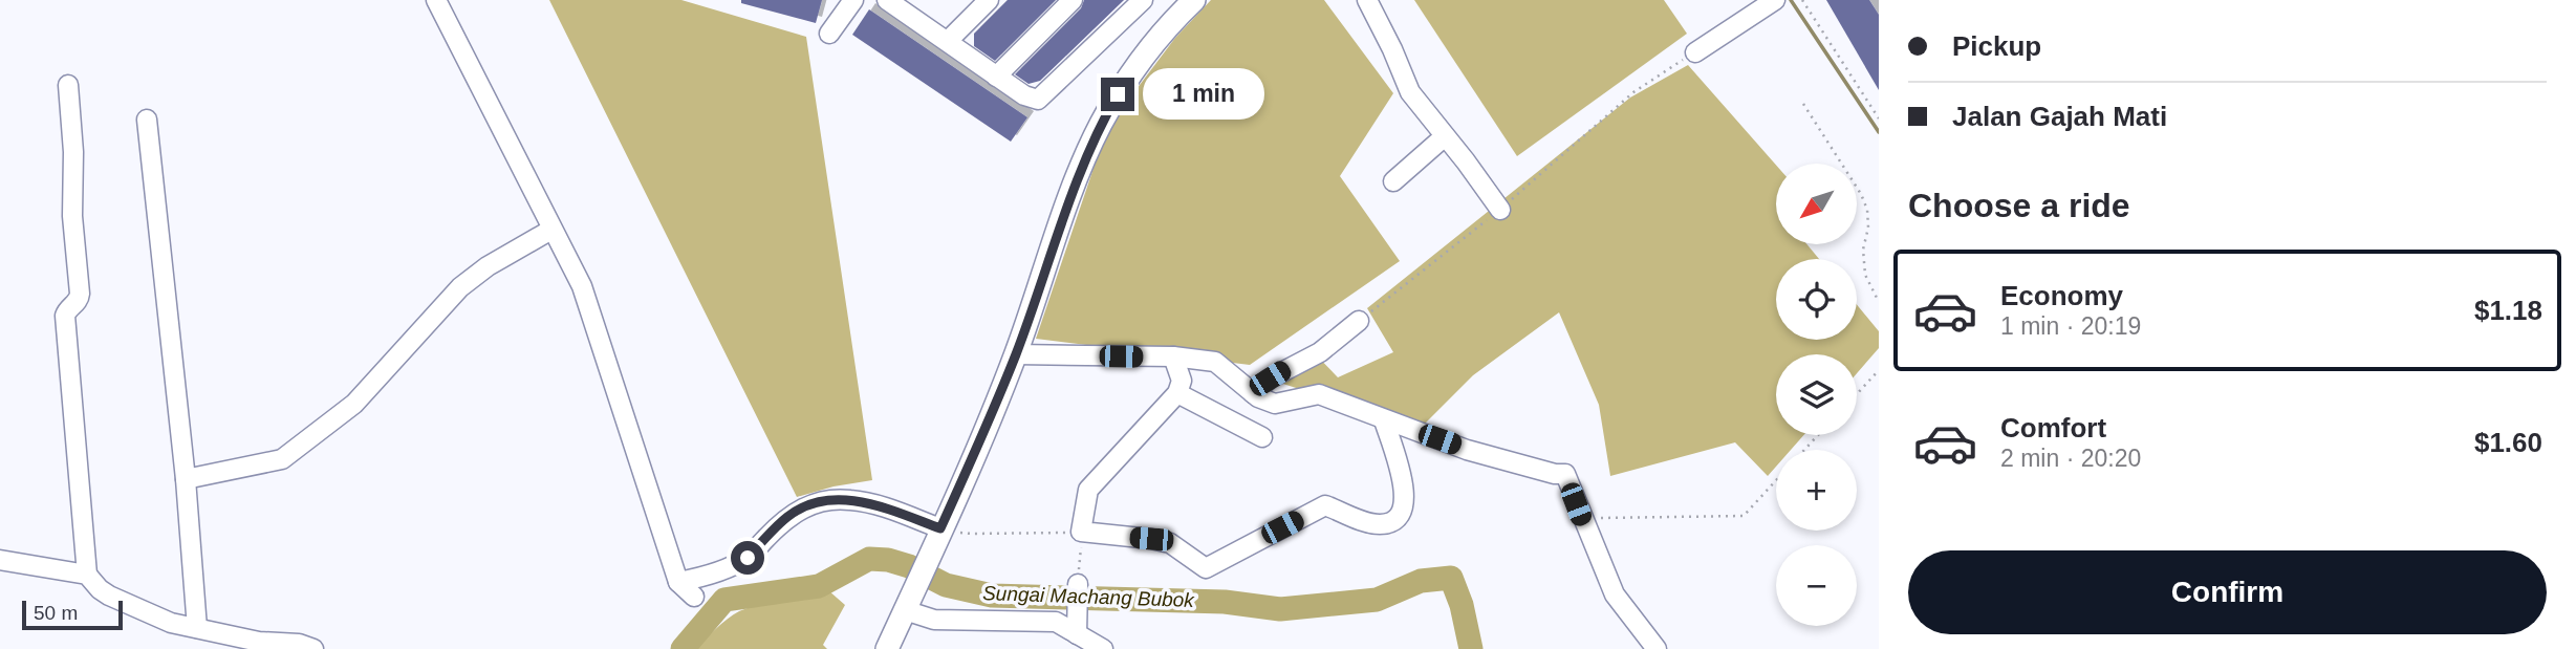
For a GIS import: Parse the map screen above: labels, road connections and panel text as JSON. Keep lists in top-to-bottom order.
{
  "water": ["Sungai Machang Bubok"],
  "scale_bar": "50 m",
  "north": "bottom left",
  "page": {
    "banner": ["Pickup", "Jalan Gajah Mati"],
    "bubble": "1 min",
    "heading": "Choose a ride",
    "map_buttons": ["+", "−"],
    "list": [
      {
        "name": "Economy",
        "note": "1 min · 20:19",
        "value": "$1.18"
      },
      {
        "name": "Comfort",
        "note": "2 min · 20:20",
        "value": "$1.60"
      }
    ],
    "buttons": "Confirm",
    "scale": "50 m"
  }
}
